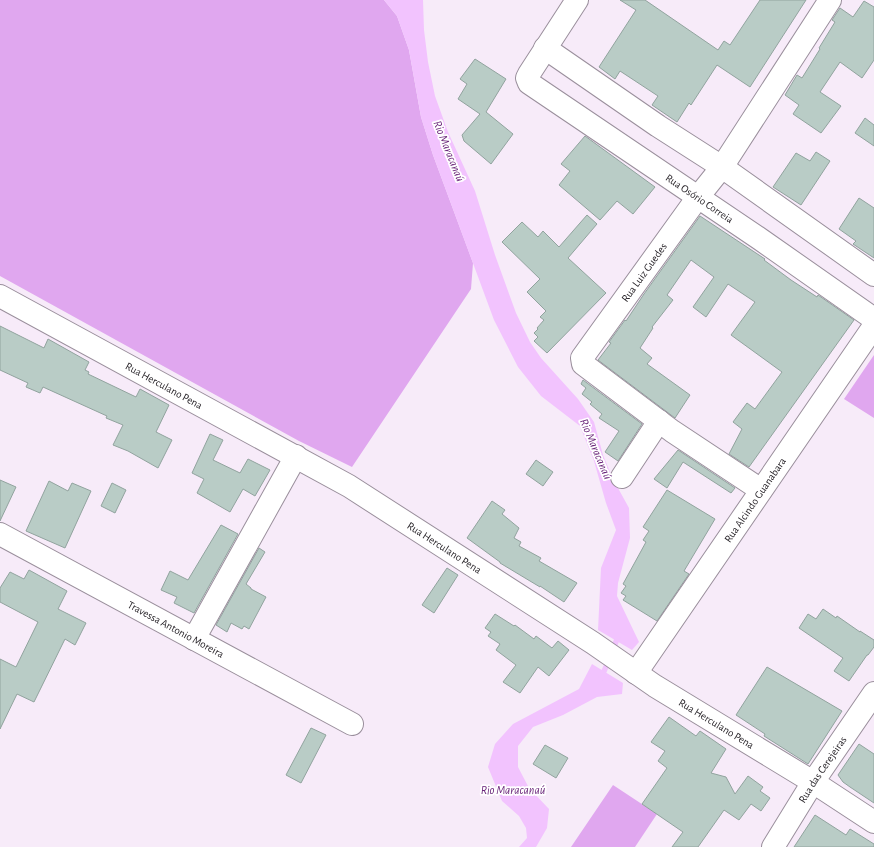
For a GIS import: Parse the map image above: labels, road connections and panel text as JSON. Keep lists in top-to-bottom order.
{
  "streets": {
    "street": [
      "Rua Osório Correia",
      "Rua Luiz Guedes",
      "Rua Herculano Pena",
      "Rua Alcindo Guanabara",
      "Travessa Antonio Moreira",
      "Rua das Cerejeiras"
    ]
  },
  "crossings": [
    ["Rua Osório Correia", "Rua Luiz Guedes"],
    ["Rua Luiz Guedes", "Rua Alcindo Guanabara"],
    ["Rua Herculano Pena", "Rua Alcindo Guanabara"],
    ["Rua Herculano Pena", "Rua das Cerejeiras"]
  ],
  "water": ["Rio Maracanaú"]
}
